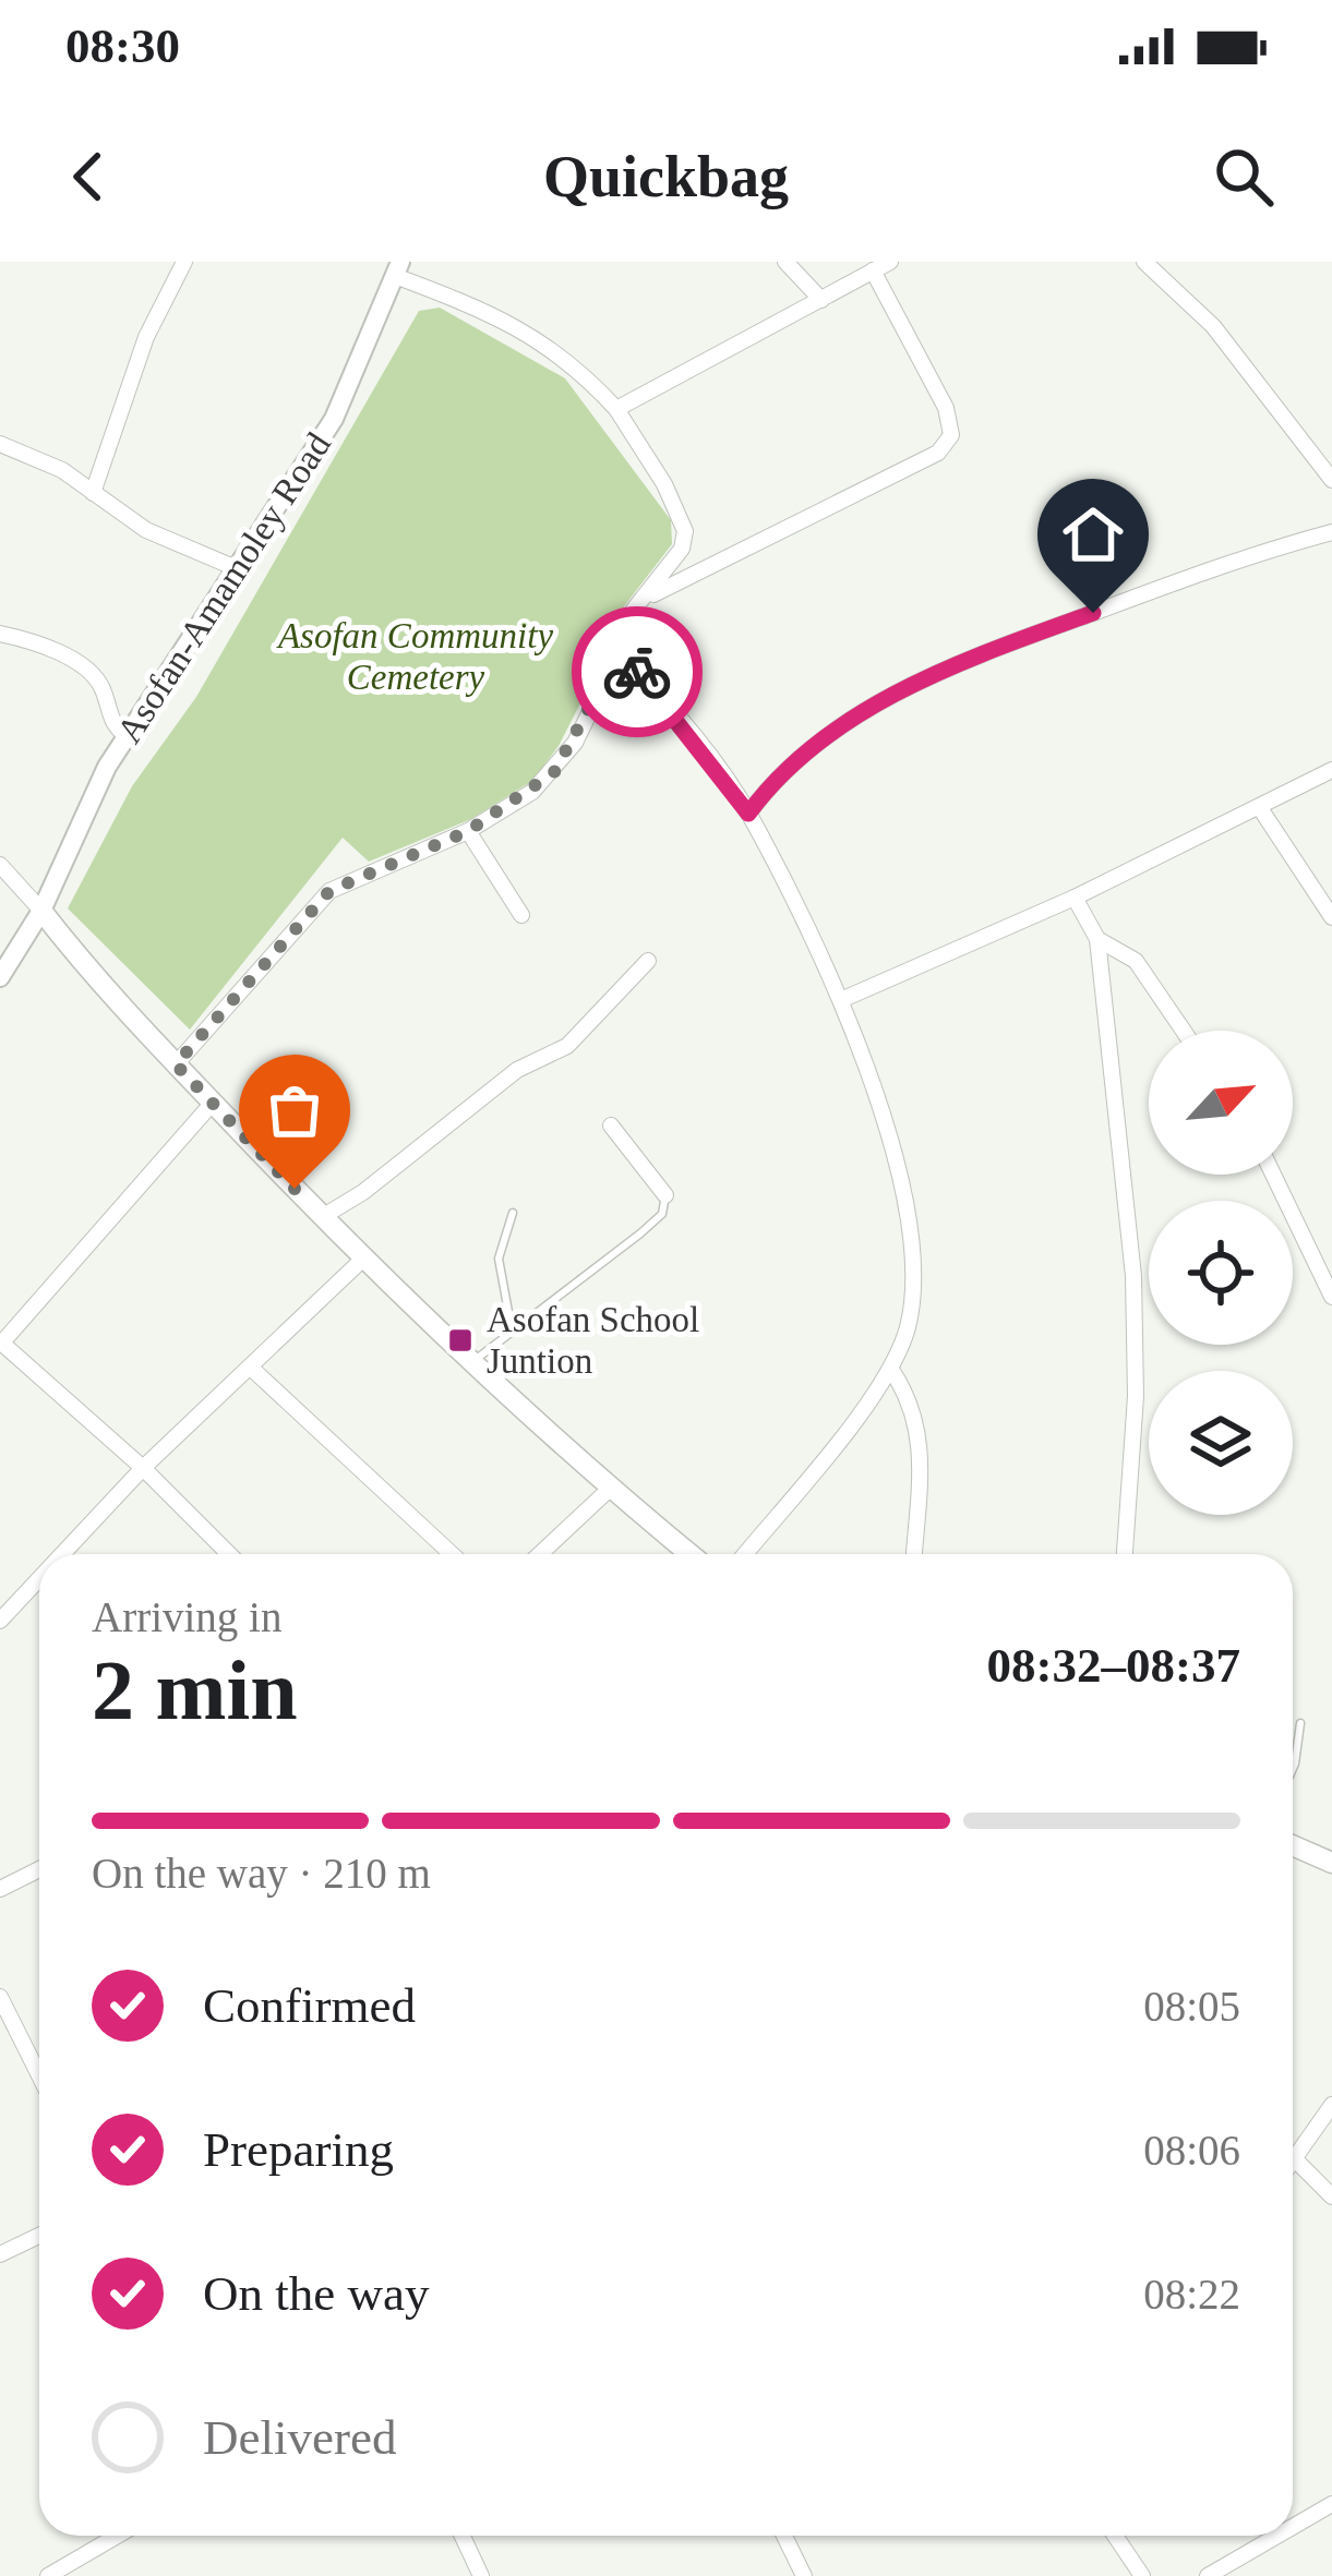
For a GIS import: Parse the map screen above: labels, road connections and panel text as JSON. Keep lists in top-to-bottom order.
{
  "streets": {
    "street": ["Asofan-Amamoley Road"]
  },
  "parks": ["Asofan Community Cemetery"],
  "places": {
    "transit": ["Asofan School Juntion"]
  },
  "north": "top right",
  "page": {
    "status": "08:30",
    "header": "Quickbag",
    "heading": ["2 min", "Arriving in", "08:32–08:37"],
    "bar": "On the way · 210 m",
    "list": [
      ["Confirmed", "08:05"],
      ["Preparing", "08:06"],
      ["On the way", "08:22"],
      "Delivered"
    ]
  }
}
